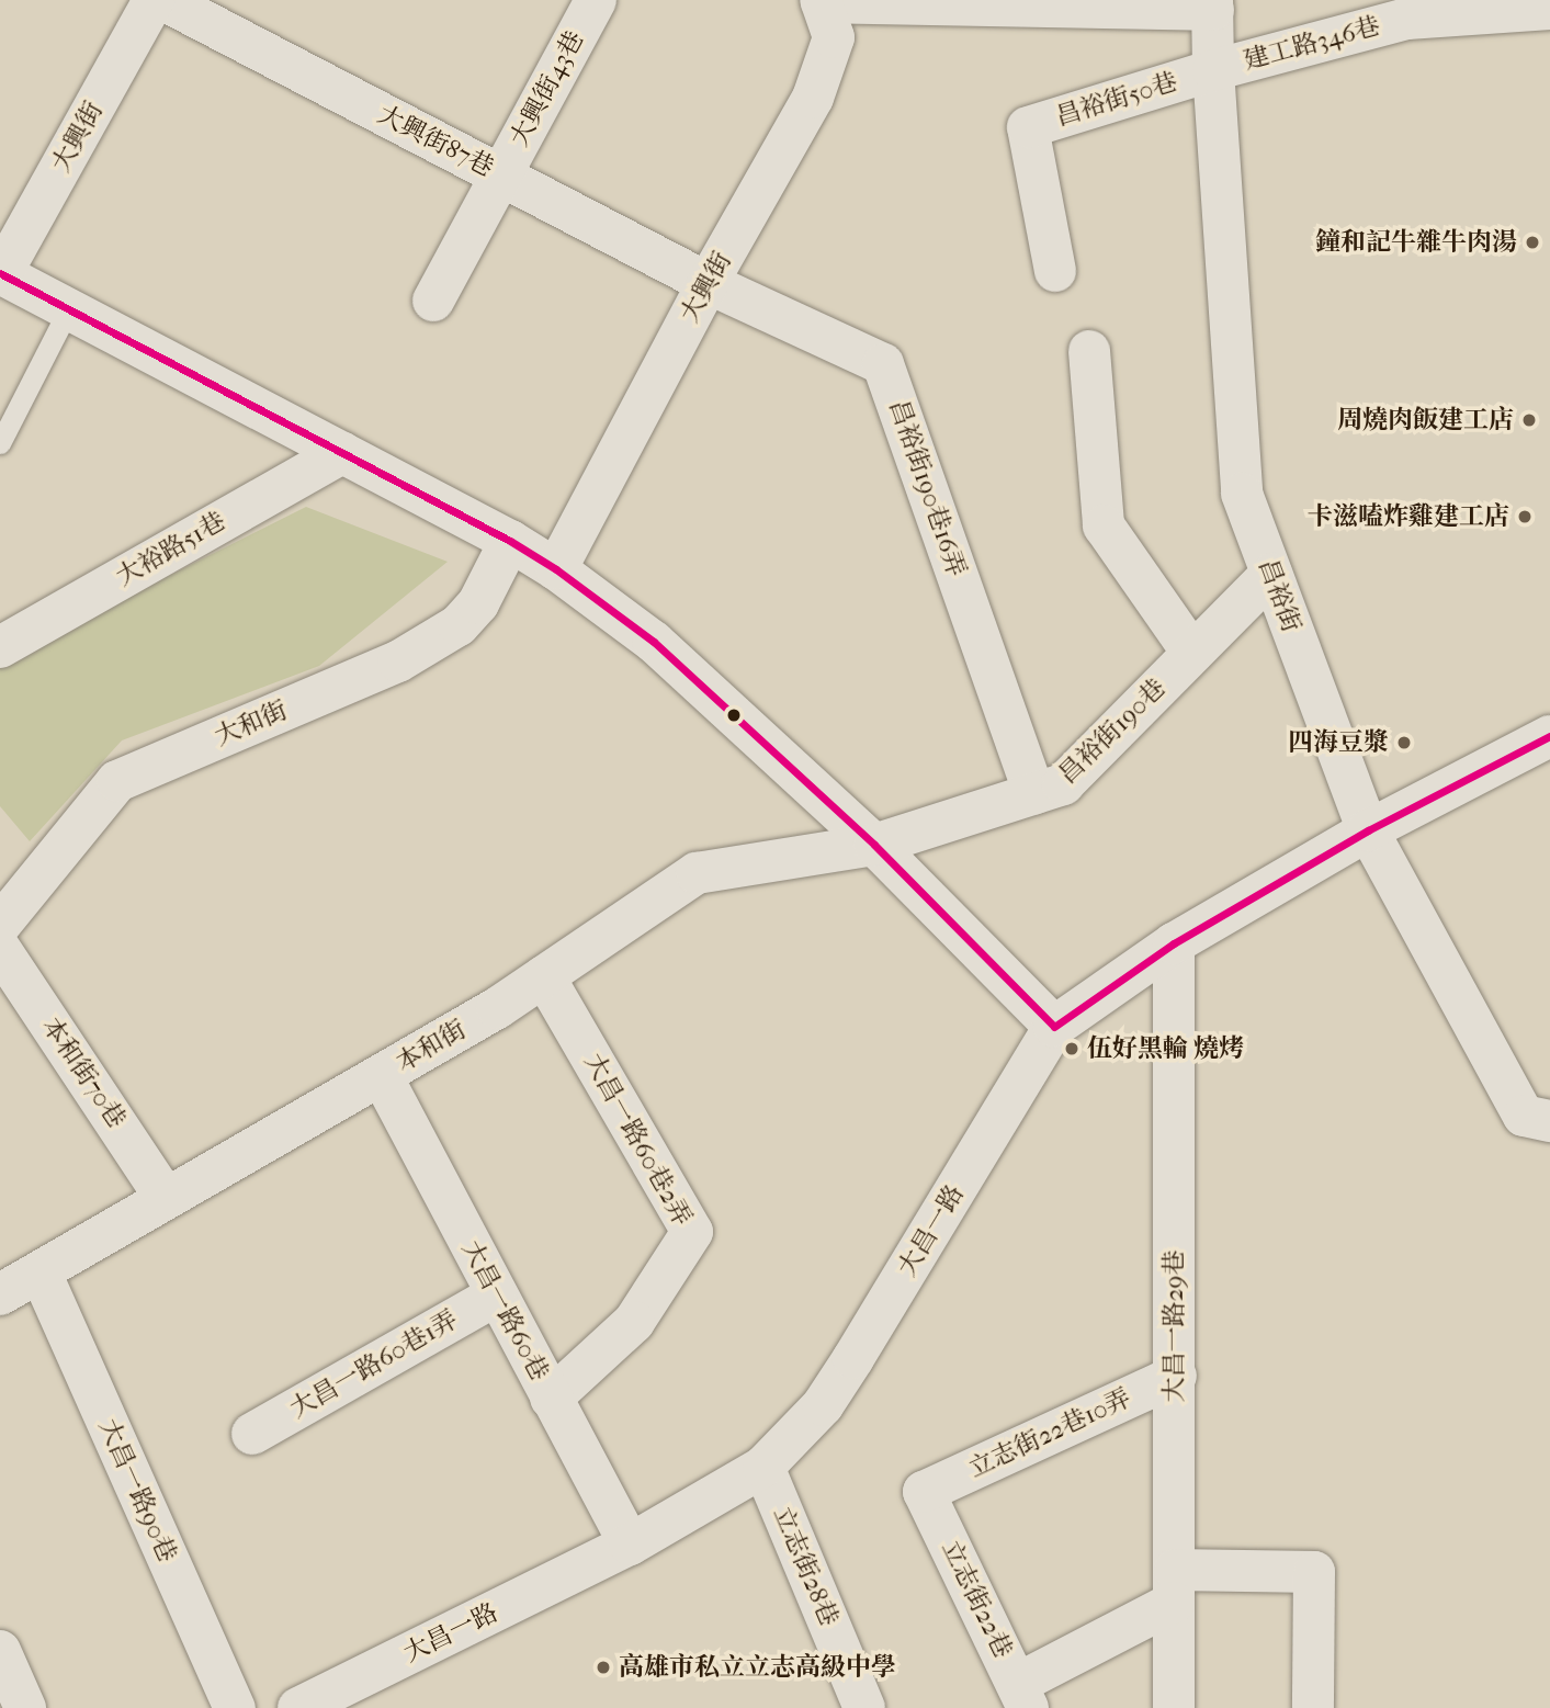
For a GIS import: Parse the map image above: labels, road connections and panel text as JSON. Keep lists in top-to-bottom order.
{
  "streets": {
    "street": [
      "建工路346巷",
      "大興街43巷",
      "昌裕街50巷",
      "大興街",
      "大興街87巷",
      "昌裕街190巷16弄",
      "大裕路51巷",
      "昌裕街",
      "大和街",
      "昌裕街190巷",
      "本和街",
      "本和街70巷",
      "大昌一路60巷2弄",
      "大昌一路",
      "大昌一路60巷",
      "大昌一路29巷",
      "大昌一路60巷1弄",
      "立志街22巷10弄",
      "大昌一路90巷",
      "立志街28巷",
      "立志街22巷"
    ]
  },
  "crossings": [
    ["建工路346巷", "昌裕街50巷"],
    ["建工路346巷", "昌裕街"],
    ["大興街43巷", "大興街87巷"],
    ["昌裕街50巷", "昌裕街"],
    ["大興街", "大興街87巷"],
    ["大興街", "昌裕街190巷16弄"],
    ["大興街87巷", "昌裕街190巷16弄"],
    ["昌裕街190巷16弄", "昌裕街190巷"],
    ["昌裕街", "昌裕街190巷"],
    ["昌裕街", "大昌一路"],
    ["昌裕街190巷", "本和街"],
    ["本和街", "本和街70巷"],
    ["本和街", "大昌一路60巷2弄"],
    ["本和街", "大昌一路60巷"],
    ["本和街", "大昌一路90巷"],
    ["大昌一路60巷2弄", "大昌一路60巷"],
    ["大昌一路", "大昌一路60巷"],
    ["大昌一路", "大昌一路29巷"],
    ["大昌一路", "立志街28巷"],
    ["大昌一路60巷", "大昌一路60巷1弄"],
    ["大昌一路29巷", "立志街22巷10弄"],
    ["立志街22巷10弄", "立志街22巷"]
  ],
  "places": [
    "鐘和記牛雜牛肉湯",
    "周燒肉飯建工店",
    "卡滋嗑炸雞建工店",
    "四海豆漿",
    "伍好黑輪 燒烤",
    "高雄市私立立志高級中學"
  ]
}
